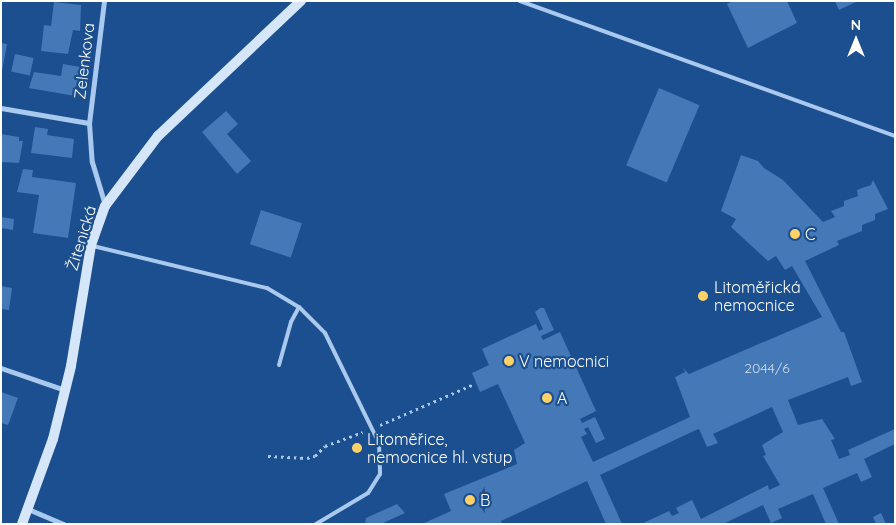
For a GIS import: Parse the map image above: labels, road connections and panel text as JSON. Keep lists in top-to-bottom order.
{
  "streets": {
    "street": ["Zelenkova", "Žitenická"]
  },
  "crossings": [
    ["Zelenkova", "Žitenická"]
  ],
  "places": [
    "C",
    "Litoměřická nemocnice",
    "V nemocnici",
    "A",
    "Litoměřice, nemocnice hl. vstup",
    "B"
  ],
  "house_numbers": ["2044/6"],
  "north": "top"
}
